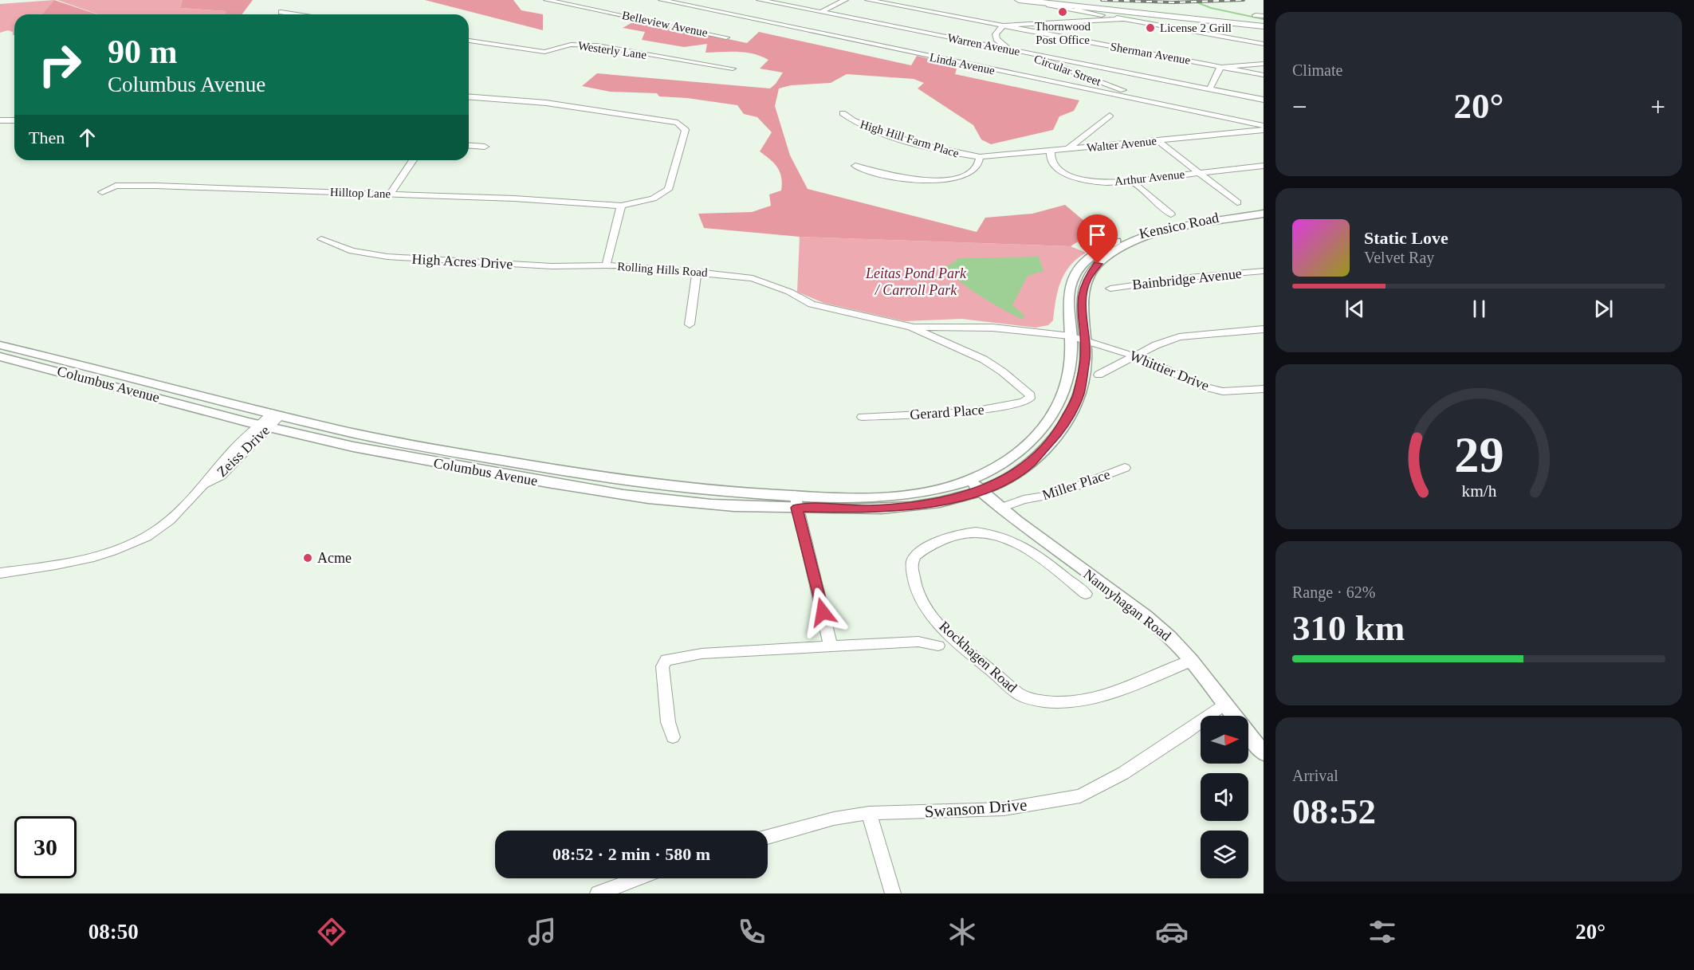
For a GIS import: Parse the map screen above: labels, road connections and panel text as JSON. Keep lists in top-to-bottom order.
{
  "streets": {
    "street": [
      "Belleview Avenue",
      "Warren Avenue",
      "Westerly Lane",
      "Sherman Avenue",
      "Linda Avenue",
      "Circular Street",
      "High Hill Farm Place",
      "Walter Avenue",
      "Arthur Avenue",
      "Hilltop Lane",
      "Kensico Road",
      "High Acres Drive",
      "Rolling Hills Road",
      "Bainbridge Avenue",
      "Whittier Drive",
      "Columbus Avenue",
      "Gerard Place",
      "Zeiss Drive",
      "Miller Place",
      "Nannyhagan Road",
      "Rockhagen Road",
      "Swanson Drive"
    ]
  },
  "crossings": [
    ["Warren Avenue", "Circular Street"],
    ["Linda Avenue", "Circular Street"],
    ["Linda Avenue", "Walter Avenue"],
    ["High Hill Farm Place", "Walter Avenue"],
    ["Walter Avenue", "Arthur Avenue"],
    ["Hilltop Lane", "Rolling Hills Road"],
    ["Kensico Road", "Rolling Hills Road"],
    ["Kensico Road", "Whittier Drive"],
    ["Kensico Road", "Columbus Avenue"],
    ["Kensico Road", "Nannyhagan Road"],
    ["High Acres Drive", "Rolling Hills Road"],
    ["Rolling Hills Road", "Whittier Drive"],
    ["Rolling Hills Road", "Gerard Place"],
    ["Columbus Avenue", "Zeiss Drive"],
    ["Columbus Avenue", "Nannyhagan Road"],
    ["Miller Place", "Nannyhagan Road"],
    ["Nannyhagan Road", "Rockhagen Road"],
    ["Nannyhagan Road", "Swanson Drive"]
  ],
  "parks": ["Leitas Pond Park / Carroll Park"],
  "places": ["Thornwood Post Office", "License 2 Grill", "Acme"],
  "north": "right",
  "page": {
    "tile": [
      "Climate",
      ["Range · 62%", "310 km"],
      ["Arrival", "08:52"]
    ],
    "turn": ["90 m", "Columbus Avenue"],
    "heat": ["−", "20°", "+"],
    "then": "Then",
    "song": ["Static Love", "Velvet Ray"],
    "limit": "30",
    "trip": "08:52 · 2 min · 580 m",
    "tabs": ["08:50", "20°"],
    "gauge": ["29", "km/h"]
  }
}
